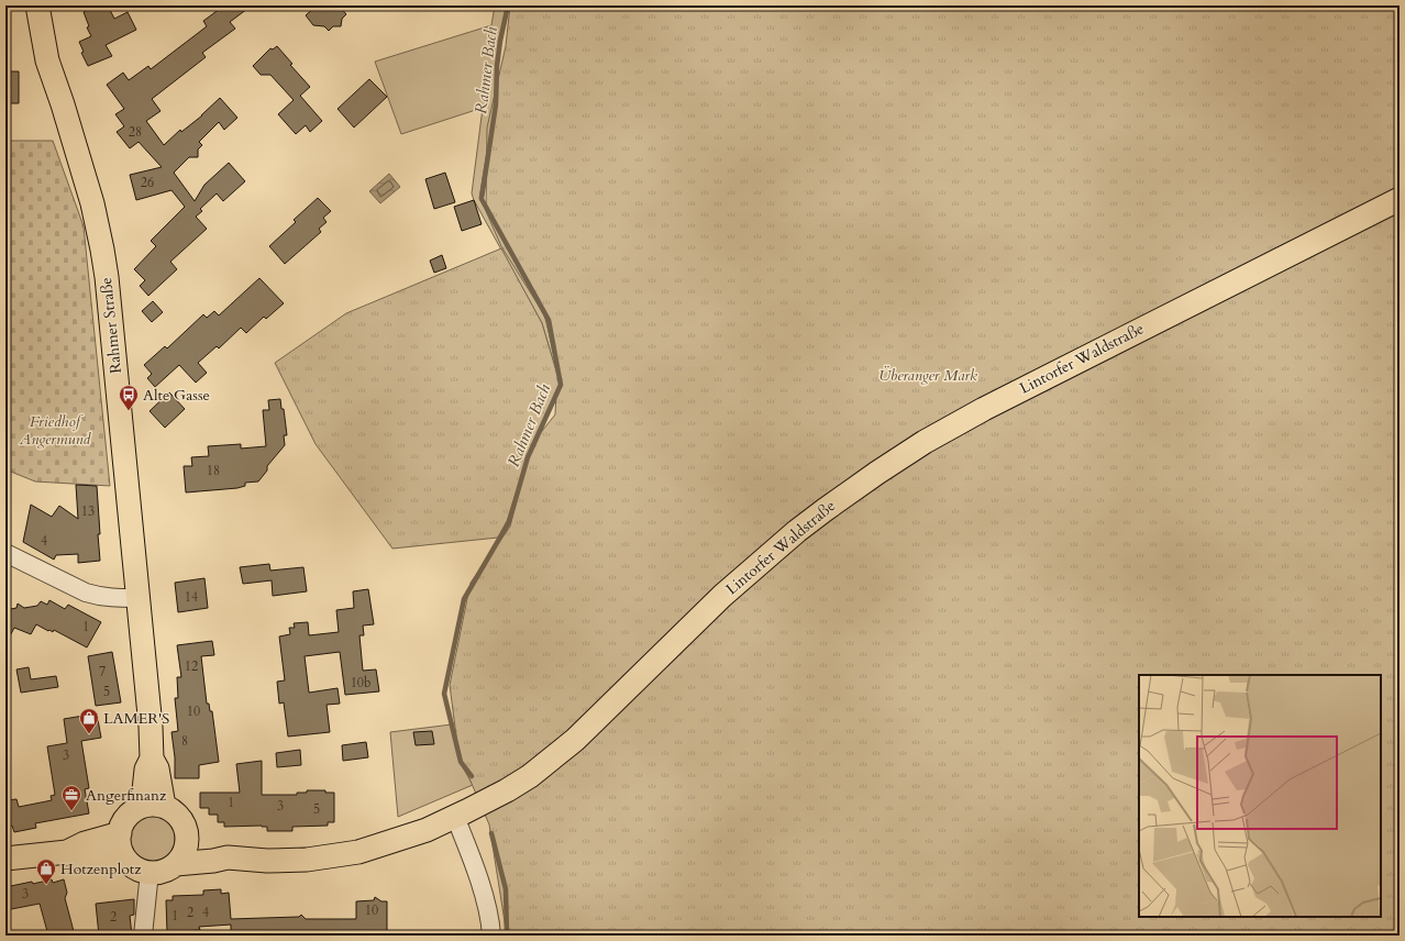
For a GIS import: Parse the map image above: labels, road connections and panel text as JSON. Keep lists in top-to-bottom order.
{
  "streets": {
    "main road": ["Rahmer Straße", "Lintorfer Waldstraße"]
  },
  "crossings": [
    ["Rahmer Straße", "Lintorfer Waldstraße"]
  ],
  "water": ["Rahmer Bach"],
  "parks": ["Überanger Mark", "Friedhof Angermund"],
  "places": {
    "bus stop": ["Alte Gasse"],
    "shop": ["LAMER'S", "Hotzenplotz"],
    "office": ["Angerfinanz"]
  },
  "house_numbers": [
    "28",
    "26",
    "18",
    "13",
    "4",
    "14",
    "1",
    "12",
    "7",
    "10b",
    "5",
    "10",
    "8",
    "3",
    "1",
    "3",
    "5",
    "3",
    "10",
    "2",
    "4",
    "1",
    "2"
  ]
}
